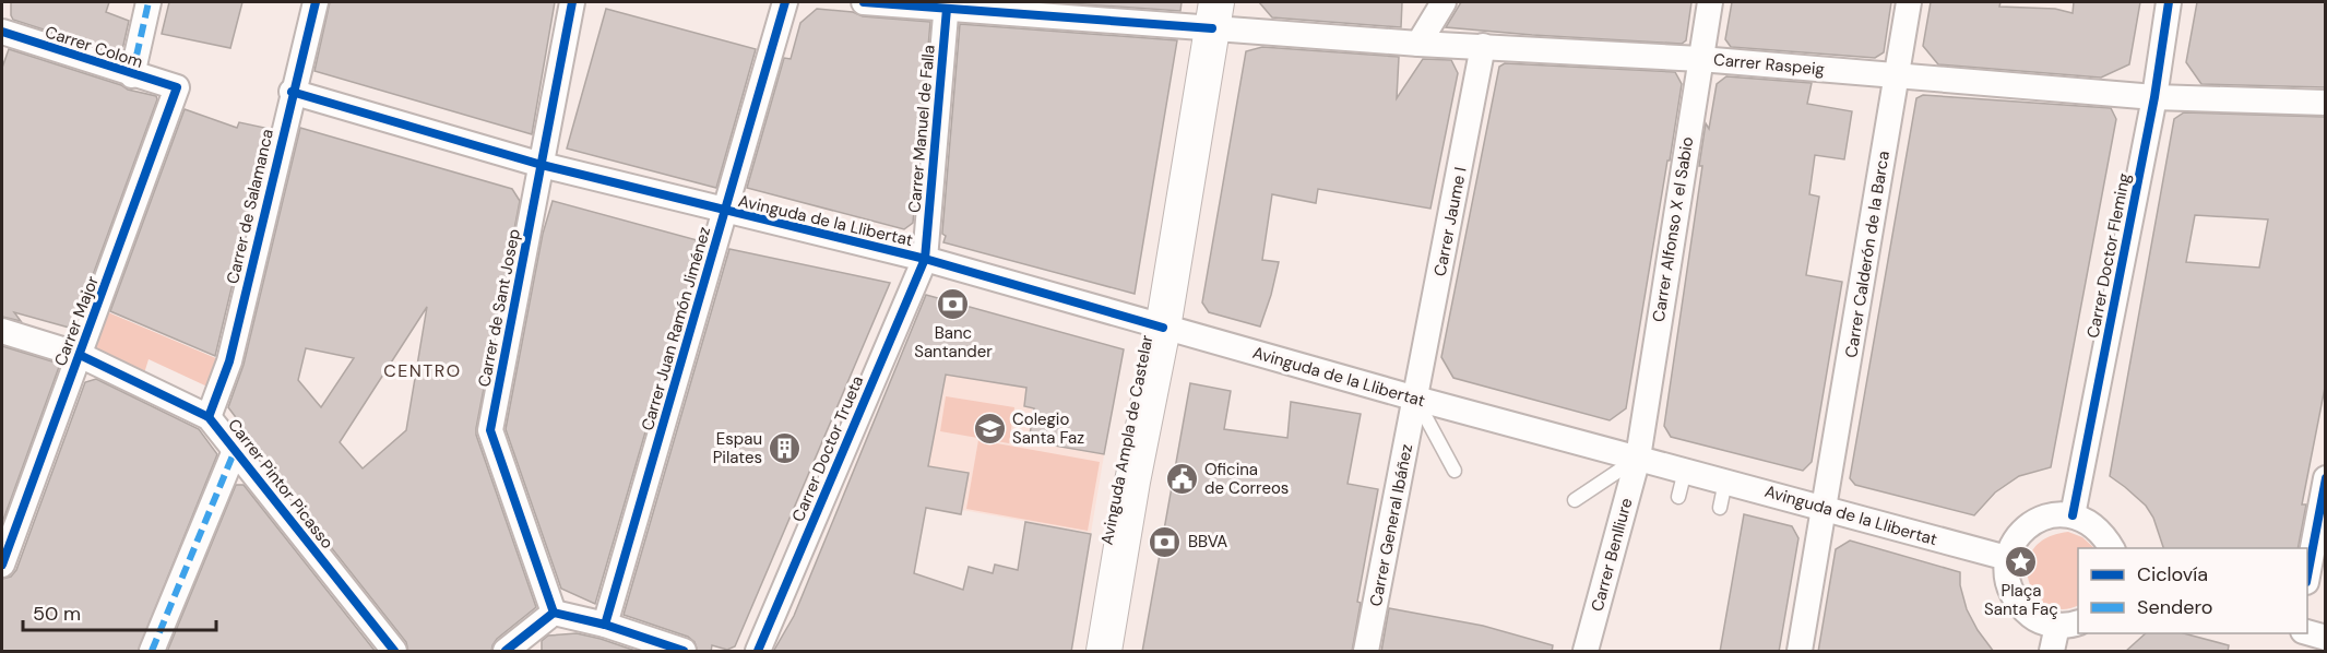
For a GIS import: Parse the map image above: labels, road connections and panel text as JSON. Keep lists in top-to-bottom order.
{
  "streets": {
    "main road": ["Avinguda Ampla de Castelar"],
    "street": [
      "Carrer Colom",
      "Carrer Raspeig",
      "Carrer Manuel de Falla",
      "Carrer de Salamanca",
      "Avinguda de la Llibertat",
      "Carrer Jaume I",
      "Carrer Alfonso X el Sabio",
      "Carrer Calderón de la Barca",
      "Carrer Doctor Fleming",
      "Carrer de Sant Josep",
      "Carrer Major",
      "Carrer Juan Ramón Jiménez",
      "Carrer Doctor Trueta",
      "Carrer Pintor Picasso",
      "Carrer General Ibáñez",
      "Carrer Benlliure"
    ]
  },
  "crossings": [
    ["Carrer Colom", "Carrer Major"],
    ["Carrer Raspeig", "Carrer Manuel de Falla"],
    ["Carrer Raspeig", "Carrer Jaume I"],
    ["Carrer Raspeig", "Carrer Alfonso X el Sabio"],
    ["Carrer Raspeig", "Carrer Calderón de la Barca"],
    ["Carrer Raspeig", "Carrer Doctor Fleming"],
    ["Carrer Raspeig", "Avinguda Ampla de Castelar"],
    ["Carrer Manuel de Falla", "Avinguda de la Llibertat"],
    ["Carrer Manuel de Falla", "Carrer Doctor Trueta"],
    ["Carrer de Salamanca", "Avinguda de la Llibertat"],
    ["Carrer de Salamanca", "Carrer Pintor Picasso"],
    ["Avinguda de la Llibertat", "Carrer Jaume I"],
    ["Avinguda de la Llibertat", "Carrer Alfonso X el Sabio"],
    ["Avinguda de la Llibertat", "Carrer Calderón de la Barca"],
    ["Avinguda de la Llibertat", "Carrer de Sant Josep"],
    ["Avinguda de la Llibertat", "Carrer Juan Ramón Jiménez"],
    ["Avinguda de la Llibertat", "Avinguda Ampla de Castelar"],
    ["Avinguda de la Llibertat", "Carrer Doctor Trueta"],
    ["Avinguda de la Llibertat", "Carrer General Ibáñez"],
    ["Avinguda de la Llibertat", "Carrer Benlliure"],
    ["Carrer Jaume I", "Carrer General Ibáñez"],
    ["Carrer Alfonso X el Sabio", "Carrer Benlliure"],
    ["Carrer Major", "Carrer Pintor Picasso"]
  ],
  "districts": ["CENTRO"],
  "places": {
    "bank": ["Banc Santander", "BBVA"],
    "school or university": ["Colegio Santa Faz"],
    "building": ["Espau Pilates"],
    "public building": ["Oficina de Correos"],
    "place": ["Plaça Santa Faç"]
  },
  "legend": ["Ciclovía", "Sendero"],
  "scale_bar": "50 m"
}
